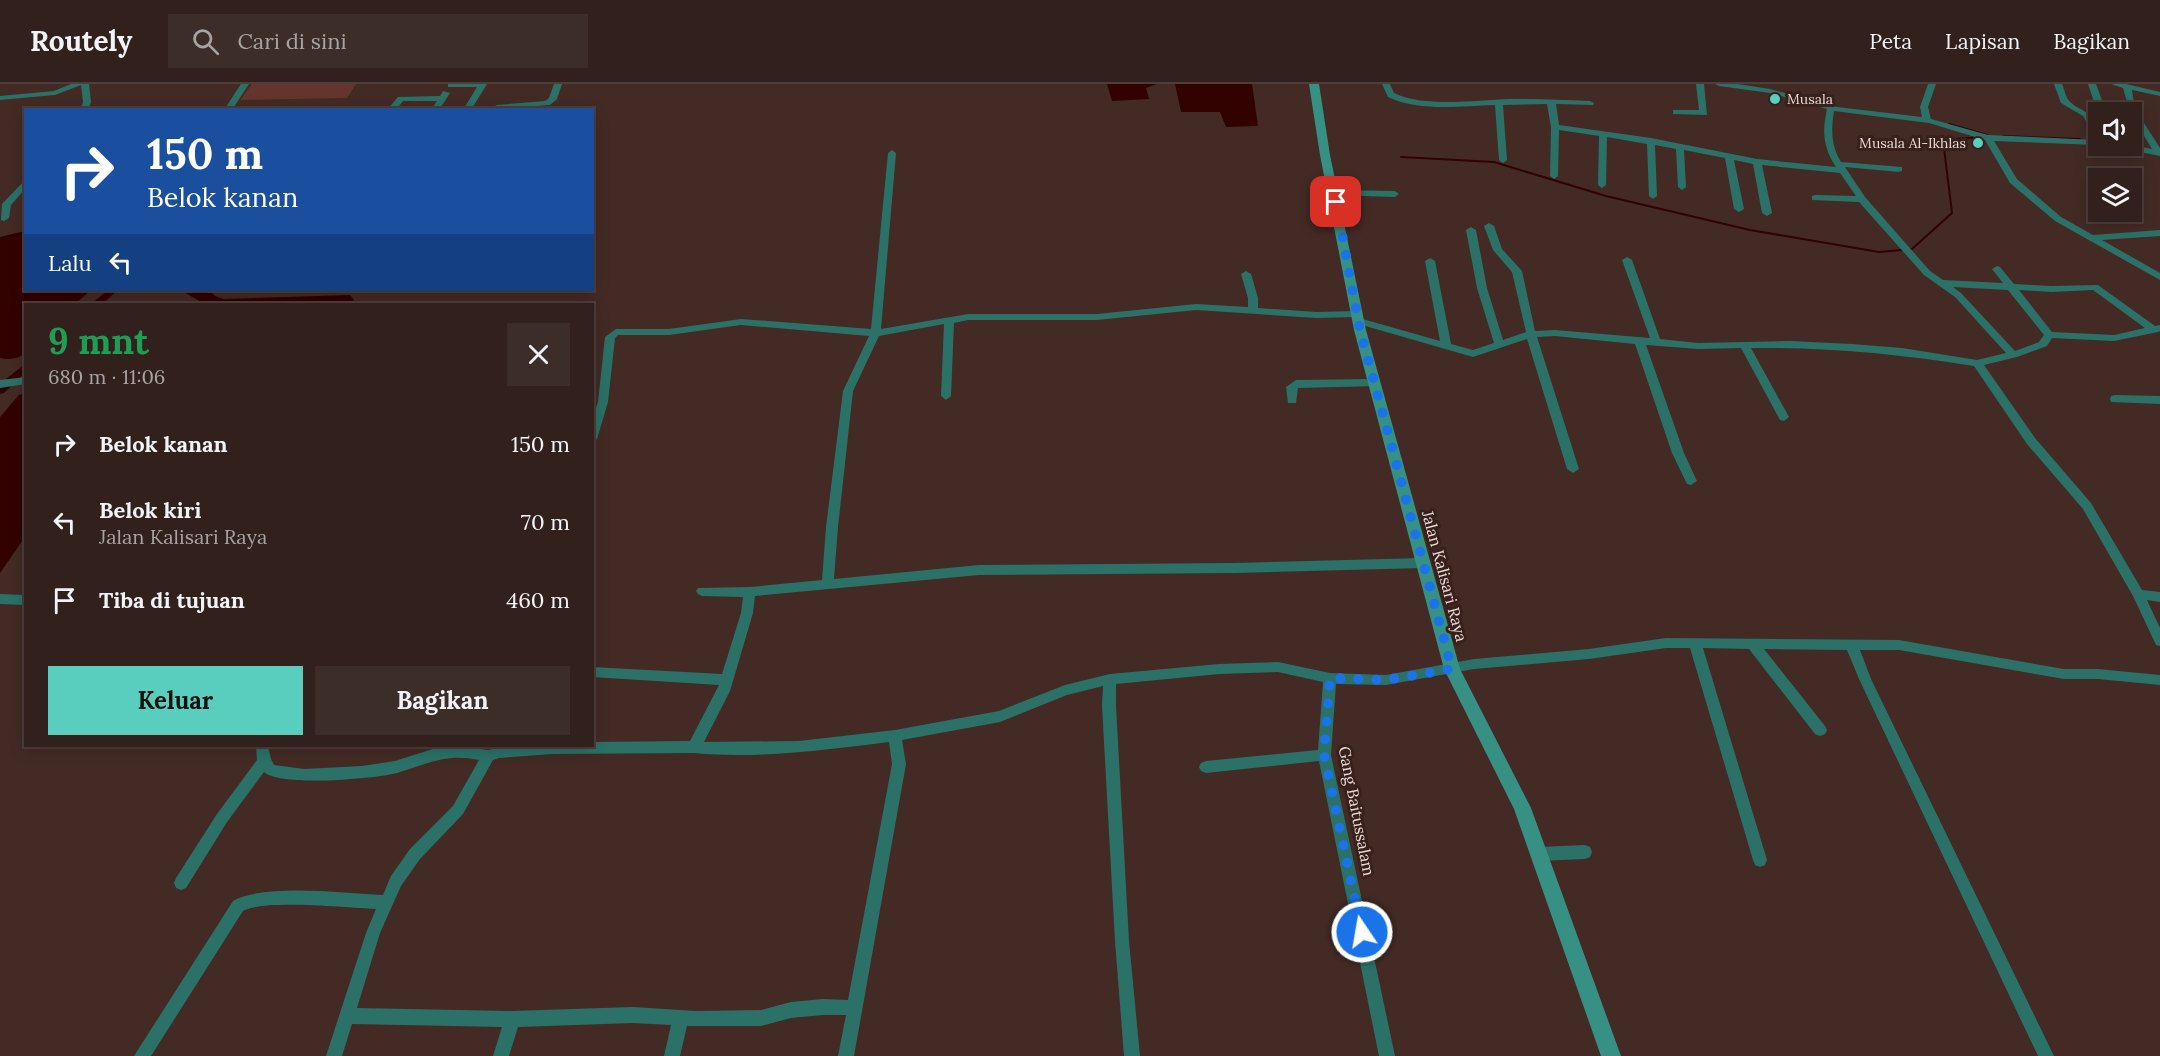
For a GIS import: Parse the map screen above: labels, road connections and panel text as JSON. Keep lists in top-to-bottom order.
{
  "streets": {
    "street": ["Jalan Kalisari Raya", "Gang Baitussalam"]
  },
  "places": ["Musala", "Musala Al-Ikhlas"],
  "page": {
    "header": "Routely",
    "search": "Cari di sini",
    "nav": ["Peta", "Lapisan", "Bagikan"],
    "turn": ["150 m", "Belok kanan"],
    "then": "Lalu",
    "heading": ["9 mnt", "680 m · 11:06"],
    "list": [
      {
        "name": "Belok kanan",
        "value": "150 m"
      },
      {
        "name": "Belok kiri",
        "note": "Jalan Kalisari Raya",
        "value": "70 m"
      },
      {
        "name": "Tiba di tujuan",
        "value": "460 m"
      }
    ],
    "buttons": ["Keluar", "Bagikan"]
  }
}
